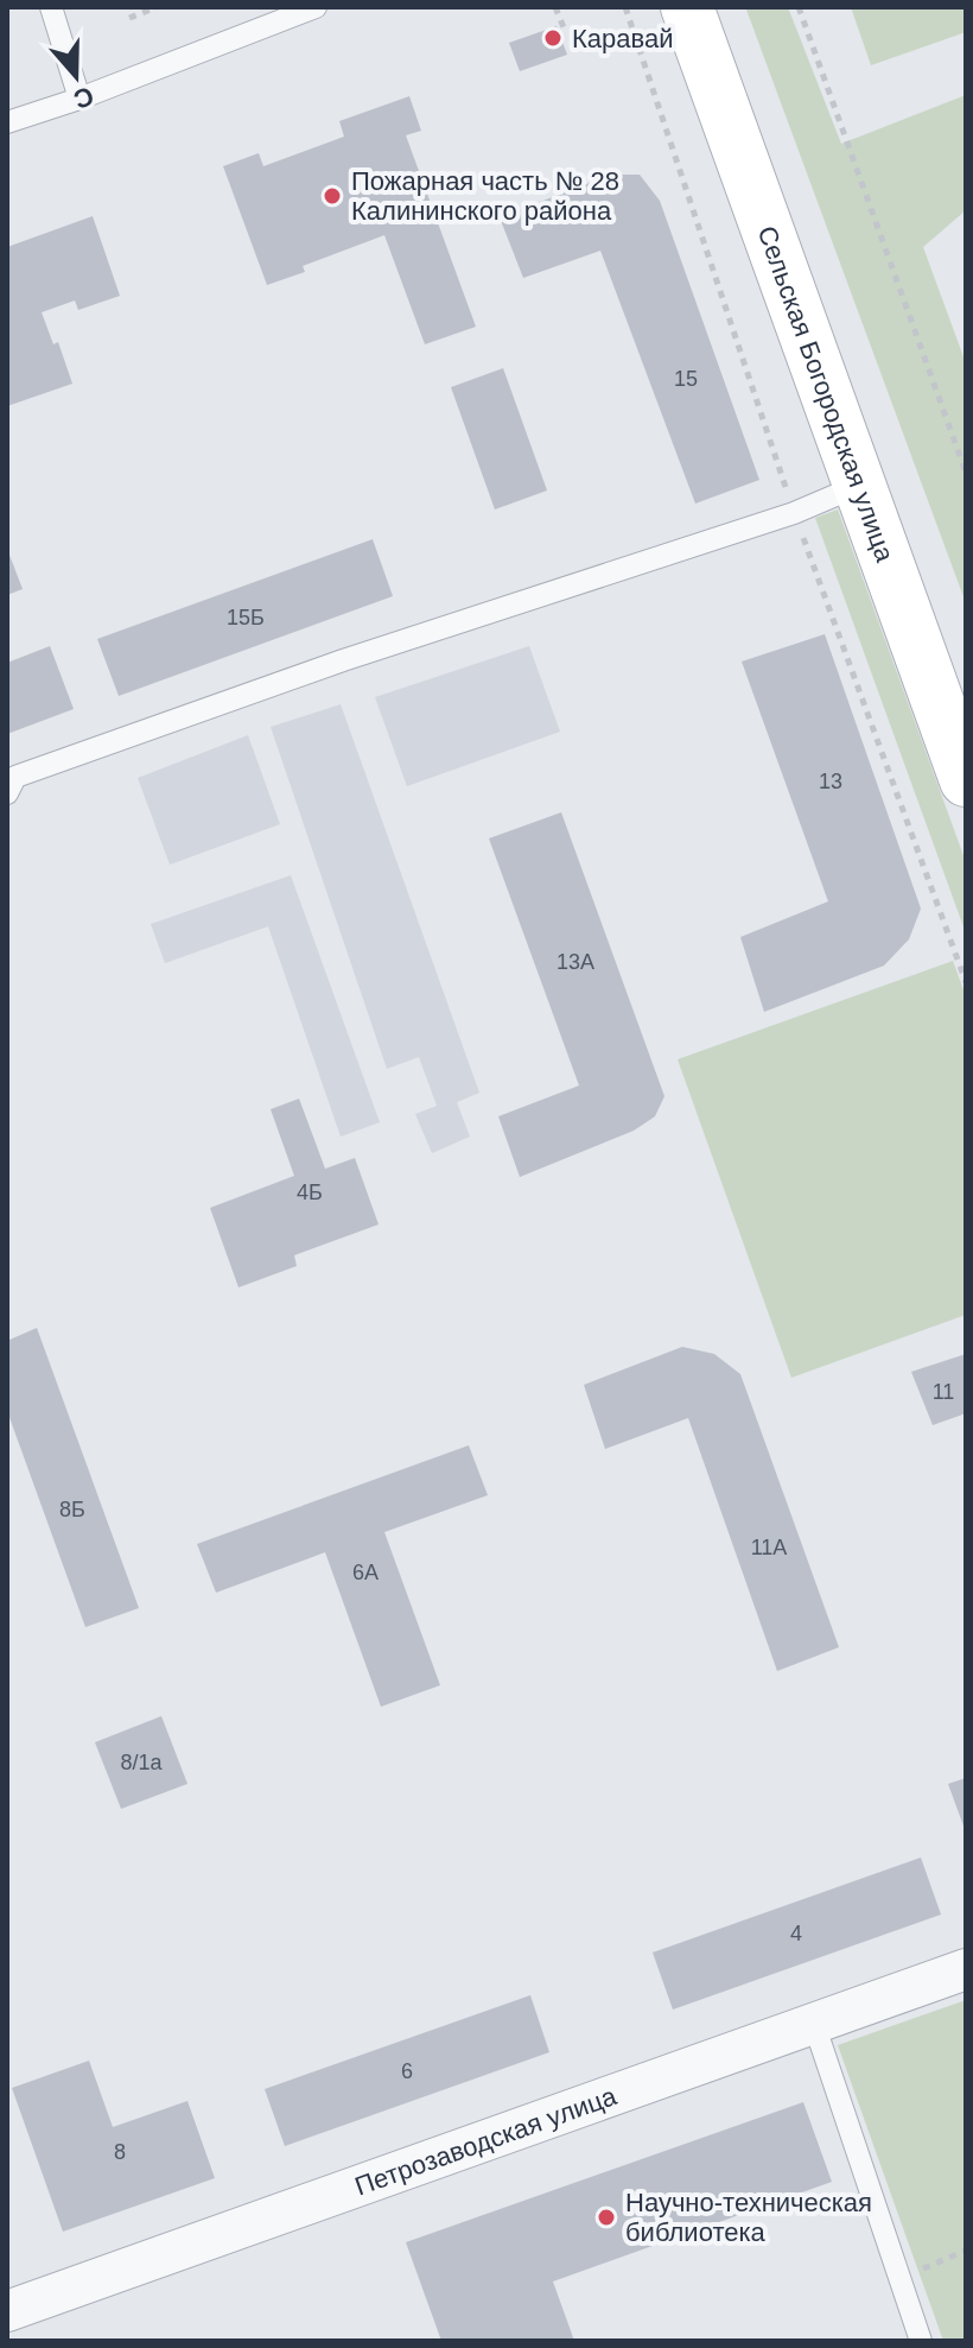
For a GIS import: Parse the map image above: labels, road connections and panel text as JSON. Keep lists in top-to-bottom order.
{
  "streets": {
    "main road": ["Сельская Богородская улица"],
    "street": ["Петрозаводская улица"]
  },
  "places": ["Каравай", "Пожарная часть № 28 Калининского района", "Научно-техническая библиотека"],
  "house_numbers": [
    "15",
    "15Б",
    "13",
    "13А",
    "4Б",
    "11",
    "8Б",
    "11А",
    "6А",
    "8/1а",
    "4",
    "6",
    "8"
  ],
  "north": "bottom"
}
